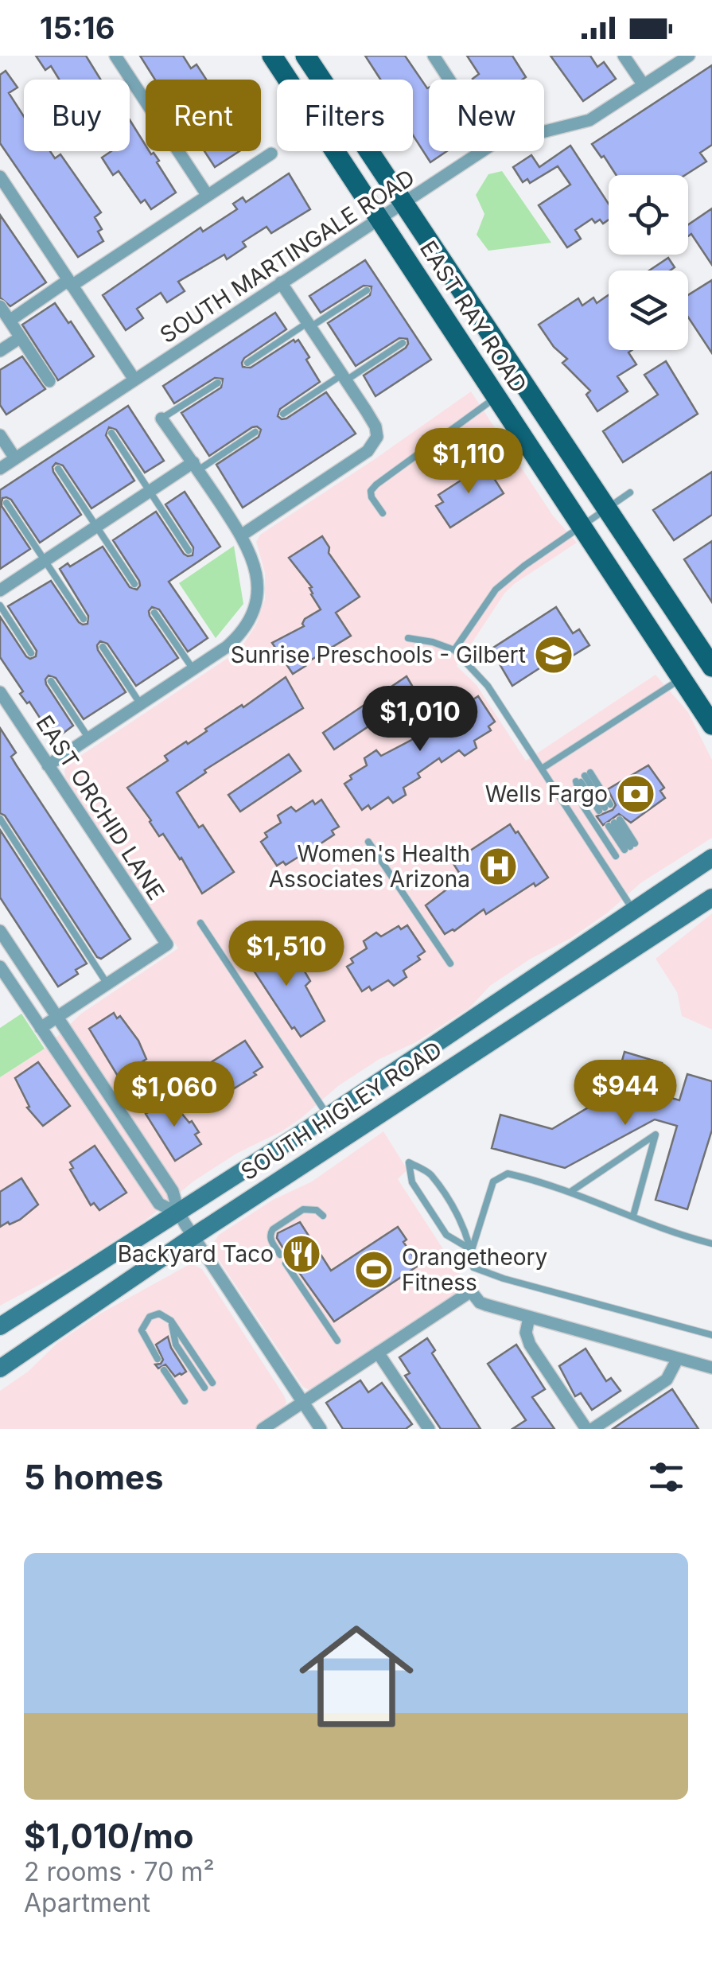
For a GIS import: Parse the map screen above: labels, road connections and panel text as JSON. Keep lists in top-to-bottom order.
{
  "streets": {
    "main road": ["EAST RAY ROAD", "SOUTH HIGLEY ROAD"],
    "street": ["SOUTH MARTINGALE ROAD", "EAST ORCHID LANE"]
  },
  "crossings": [
    ["SOUTH MARTINGALE ROAD", "EAST RAY ROAD"]
  ],
  "places": {
    "school or university": ["Sunrise Preschools - Gilbert"],
    "bank": ["Wells Fargo"],
    "hospital": ["Women's Health Associates Arizona"],
    "restaurant": ["Backyard Taco"],
    "sports": ["Orangetheory Fitness"]
  },
  "page": {
    "status": "15:16",
    "chip": [
      "Buy",
      "Rent",
      "Filters",
      "New"
    ],
    "price": [
      "$1,110",
      "$1,010",
      "$1,510",
      "$944",
      "$1,060"
    ],
    "heading": "5 homes",
    "list": [
      {
        "name": "$1,010/mo",
        "note": "2 rooms · 70 m² · Apartment"
      }
    ]
  }
}
